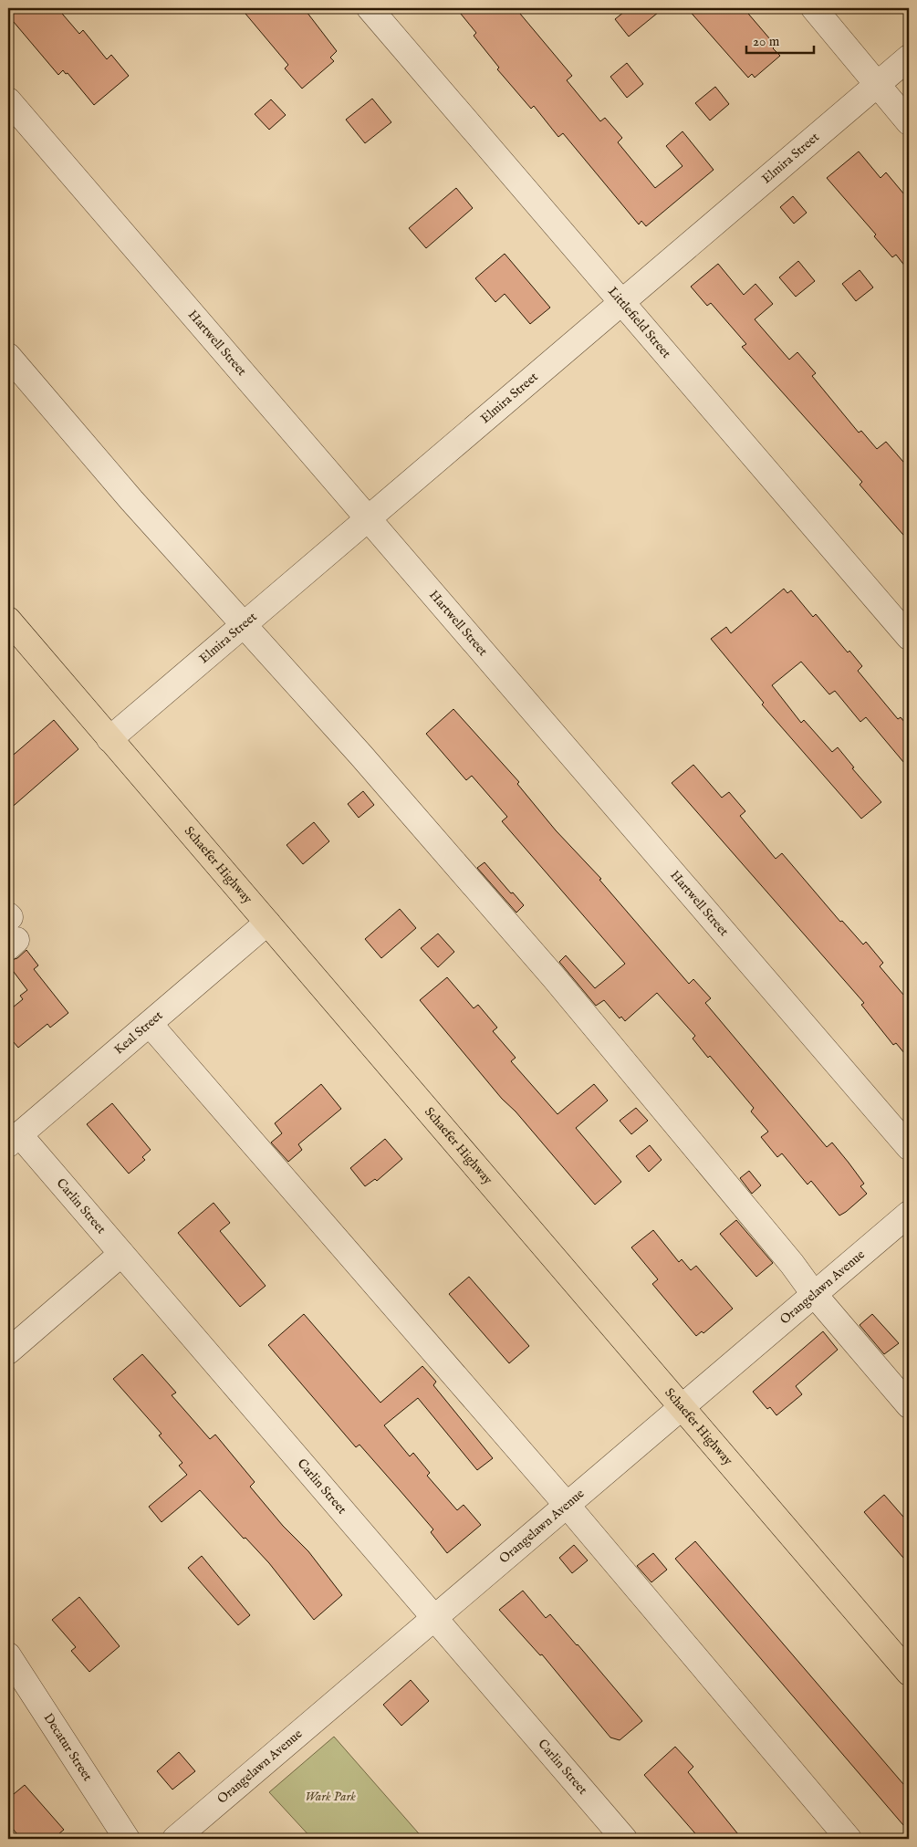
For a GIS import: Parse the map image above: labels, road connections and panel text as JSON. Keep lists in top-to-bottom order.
{
  "streets": {
    "main road": ["Schaefer Highway"],
    "street": [
      "Elmira Street",
      "Littlefield Street",
      "Hartwell Street",
      "Keal Street",
      "Carlin Street",
      "Orangelawn Avenue",
      "Decatur Street"
    ]
  },
  "crossings": [
    ["Elmira Street", "Littlefield Street"],
    ["Elmira Street", "Hartwell Street"],
    ["Elmira Street", "Schaefer Highway"],
    ["Schaefer Highway", "Keal Street"],
    ["Schaefer Highway", "Orangelawn Avenue"],
    ["Keal Street", "Carlin Street"],
    ["Carlin Street", "Orangelawn Avenue"]
  ],
  "parks": ["Wark Park"],
  "scale_bar": "20 m"
}
